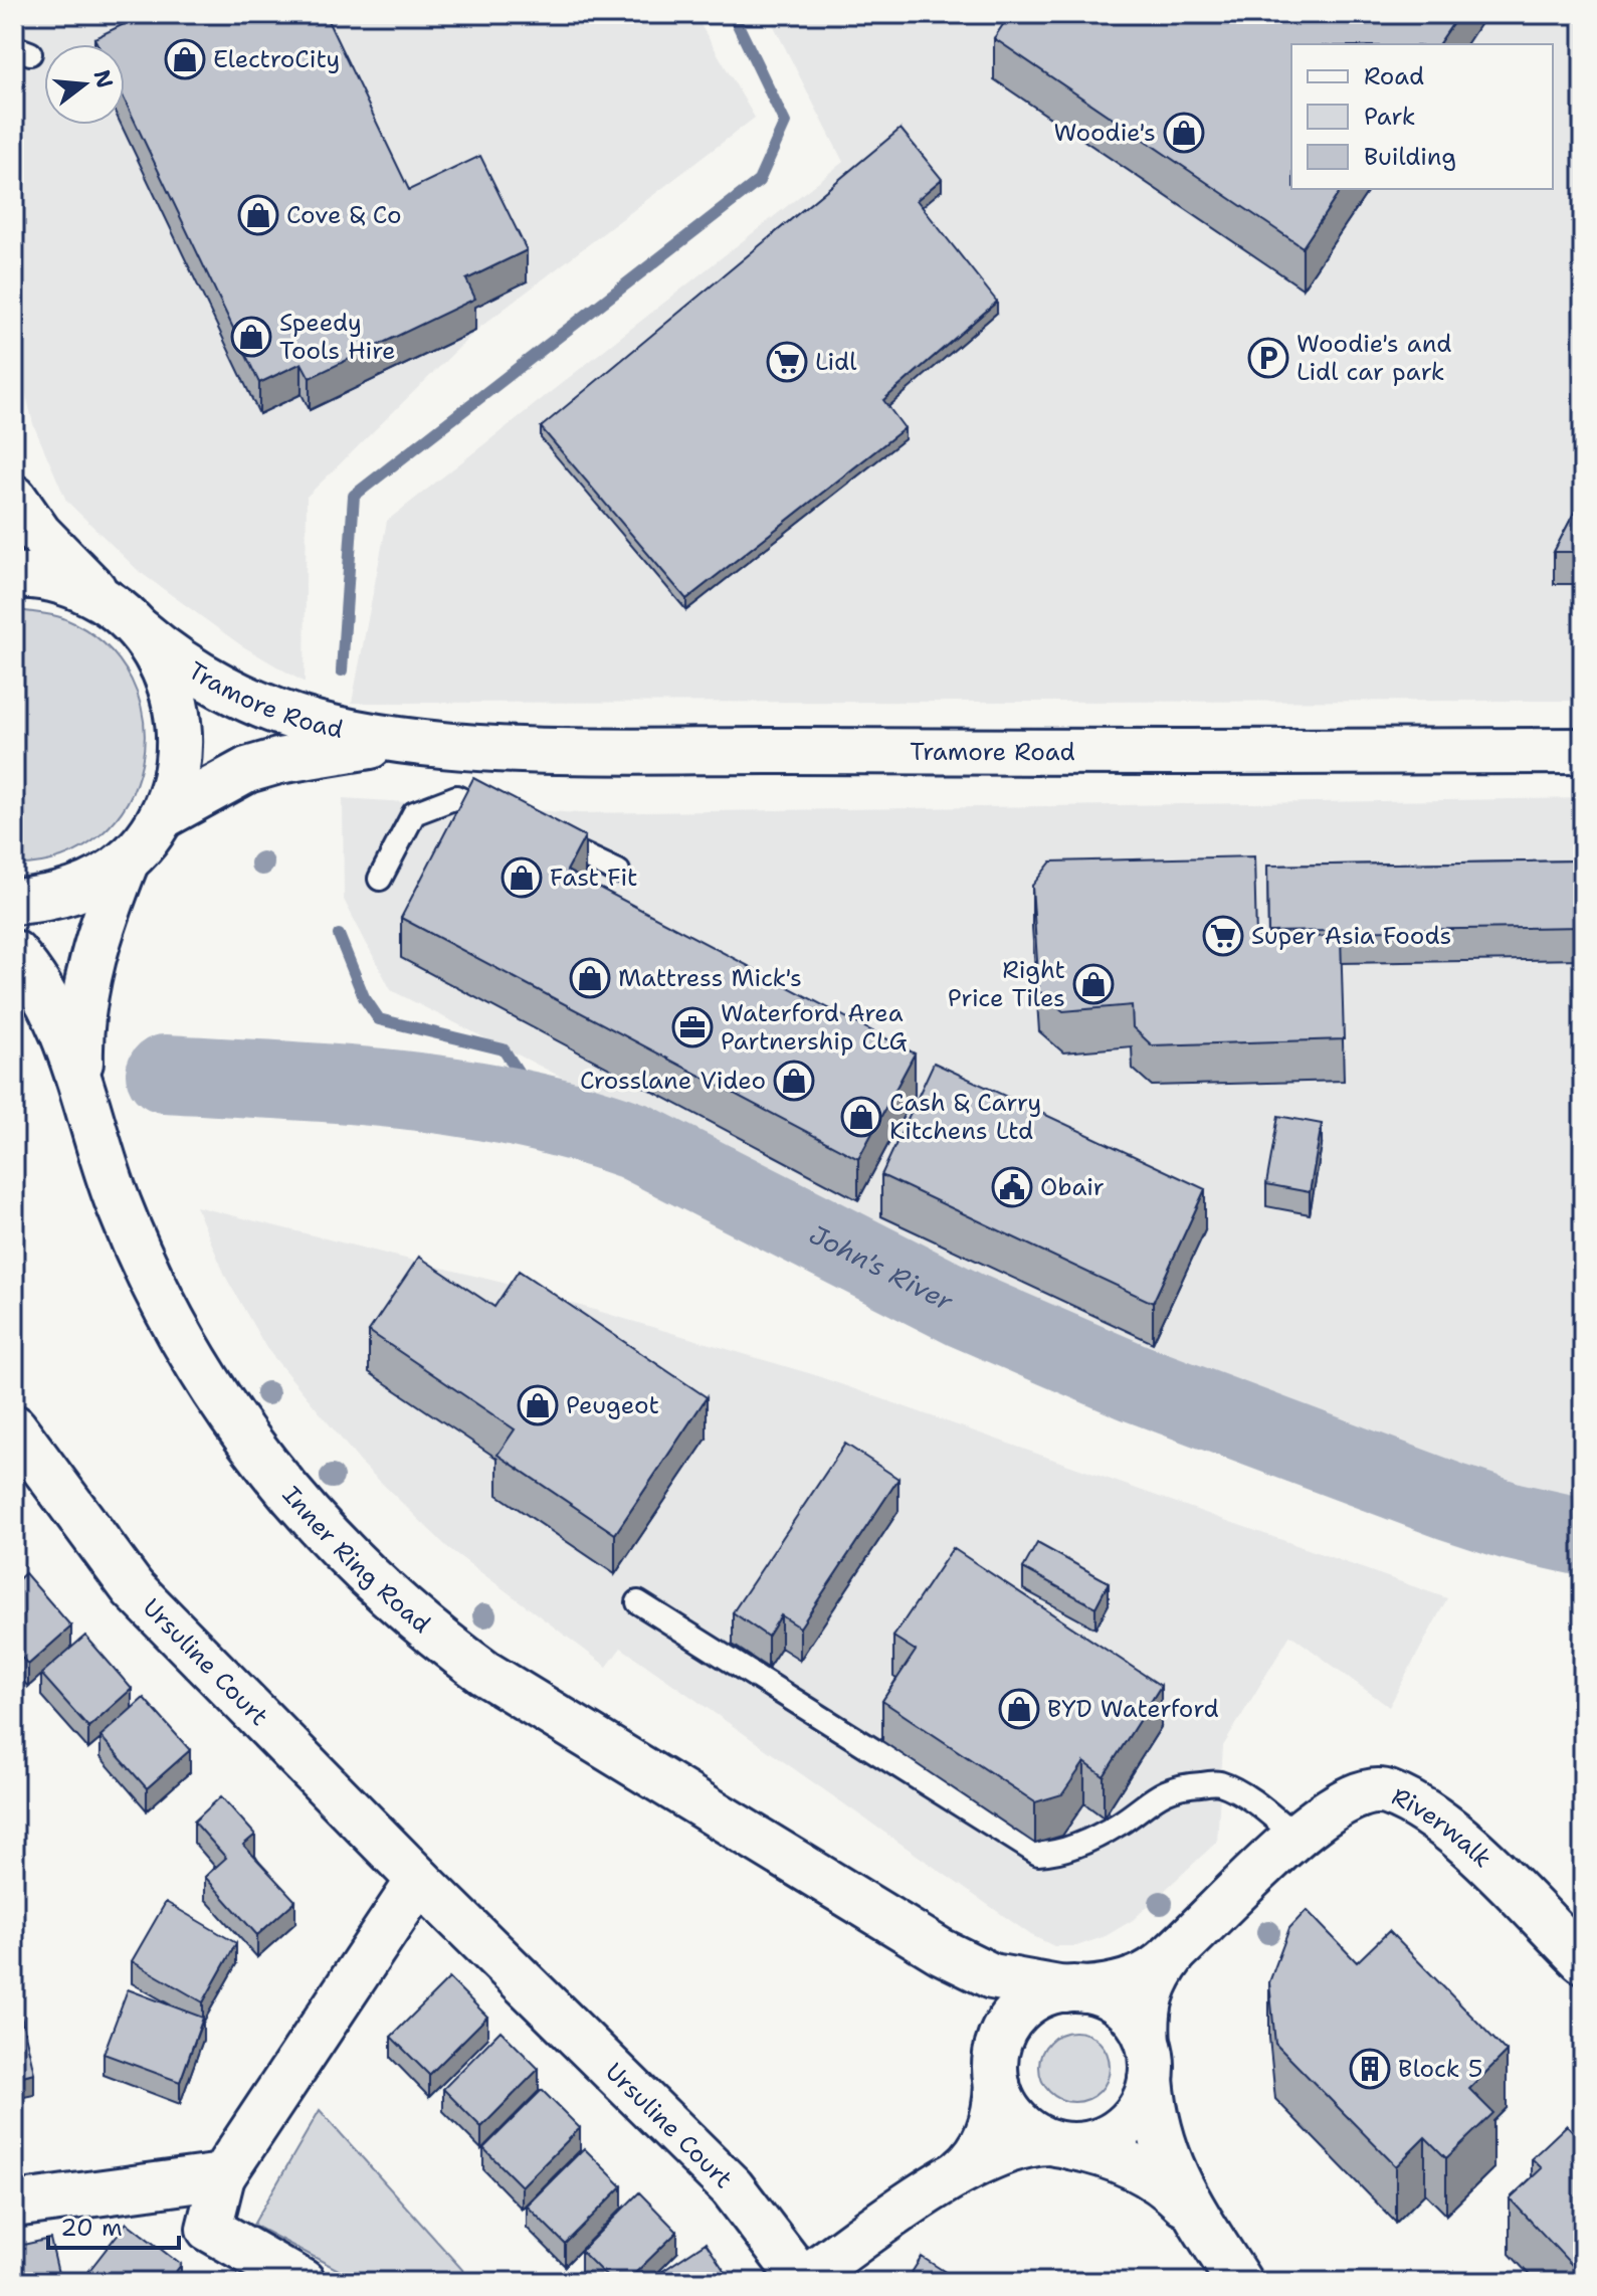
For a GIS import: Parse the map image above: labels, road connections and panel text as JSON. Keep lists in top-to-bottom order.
{
  "streets": {
    "main road": [
      "Tramore Road",
      "Inner Ring Road",
      "Ursuline Court",
      "Riverwalk"
    ]
  },
  "crossings": [
    ["Inner Ring Road", "Ursuline Court"]
  ],
  "water": ["John's River"],
  "places": {
    "shop": [
      "ElectroCity",
      "Woodie's",
      "Cove & Co",
      "Speedy Tools Hire",
      "Fast Fit",
      "Mattress Mick's",
      "Right Price Tiles",
      "Crosslane Video",
      "Cash & Carry Kitchens Ltd",
      "Peugeot",
      "BYD Waterford"
    ],
    "parking": ["Woodie's and Lidl car park"],
    "supermarket": ["Lidl", "Super Asia Foods"],
    "office": ["Waterford Area Partnership CLG"],
    "public building": ["Obair"],
    "building": ["Block 5"]
  },
  "legend": ["Road", "Park", "Building"],
  "scale_bar": "20 m",
  "north": "right"
}
